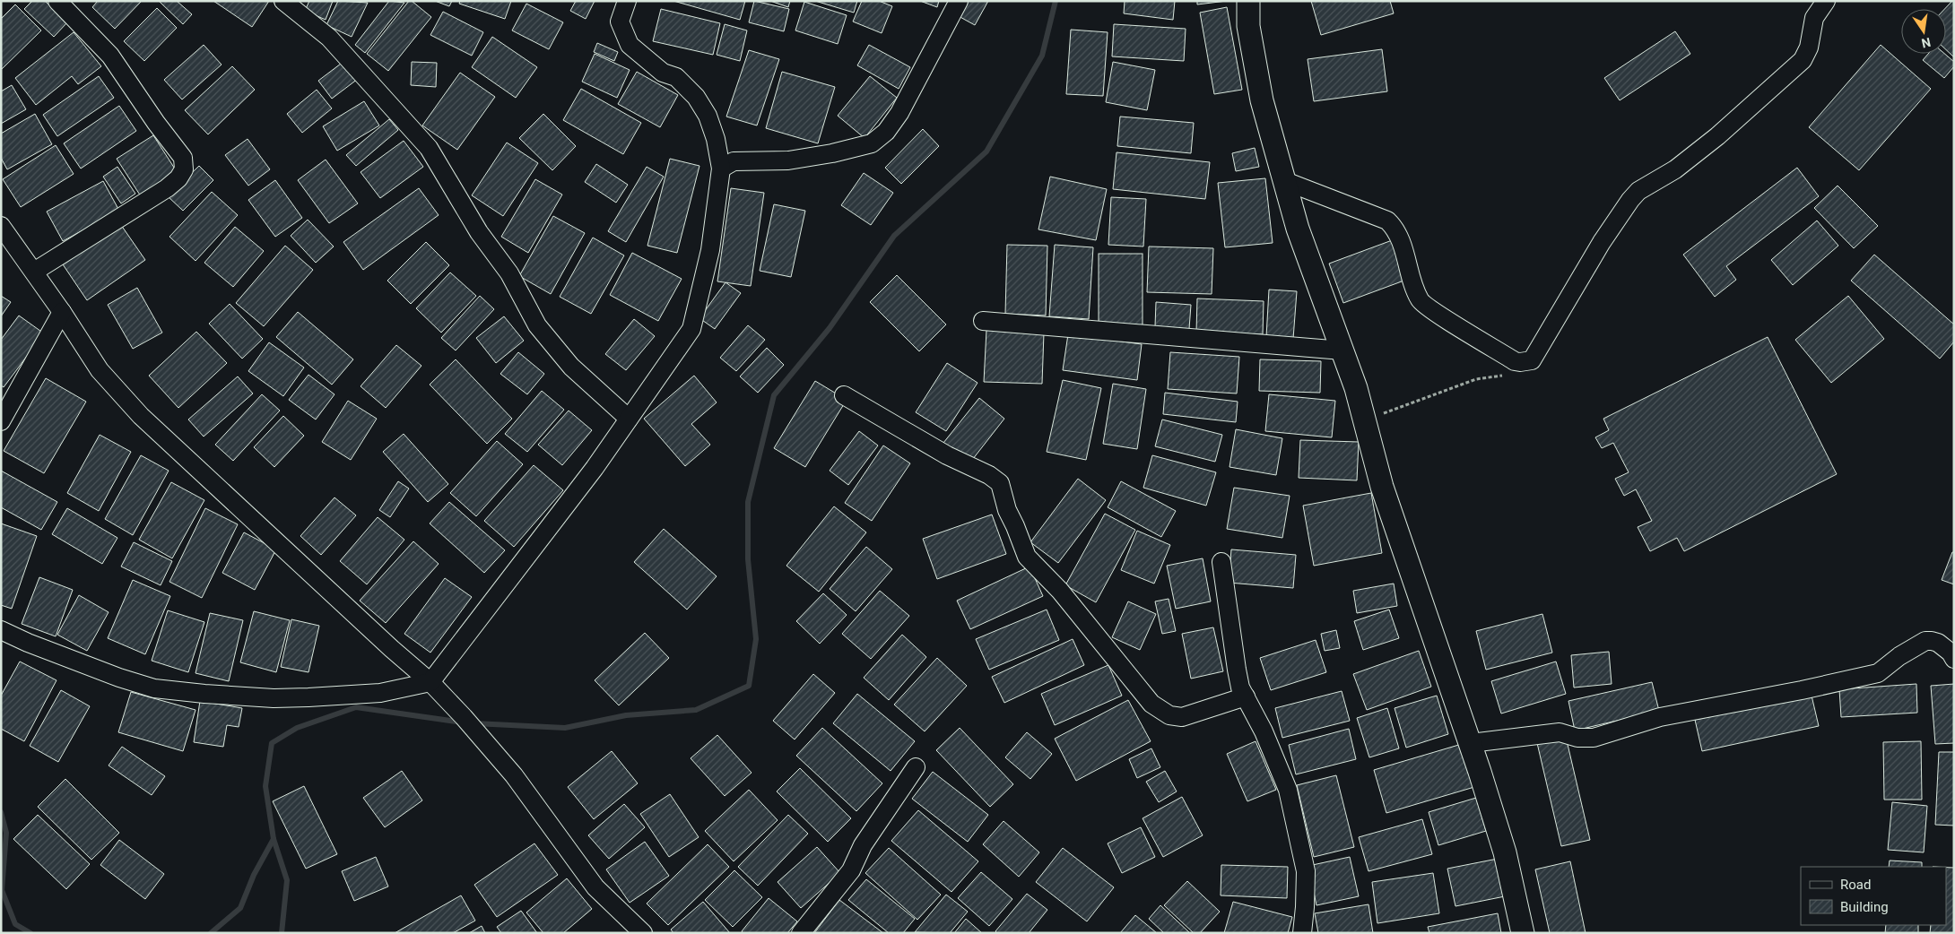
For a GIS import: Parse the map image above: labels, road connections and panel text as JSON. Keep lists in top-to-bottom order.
{
  "legend": ["Road", "Building"],
  "north": "bottom"
}
